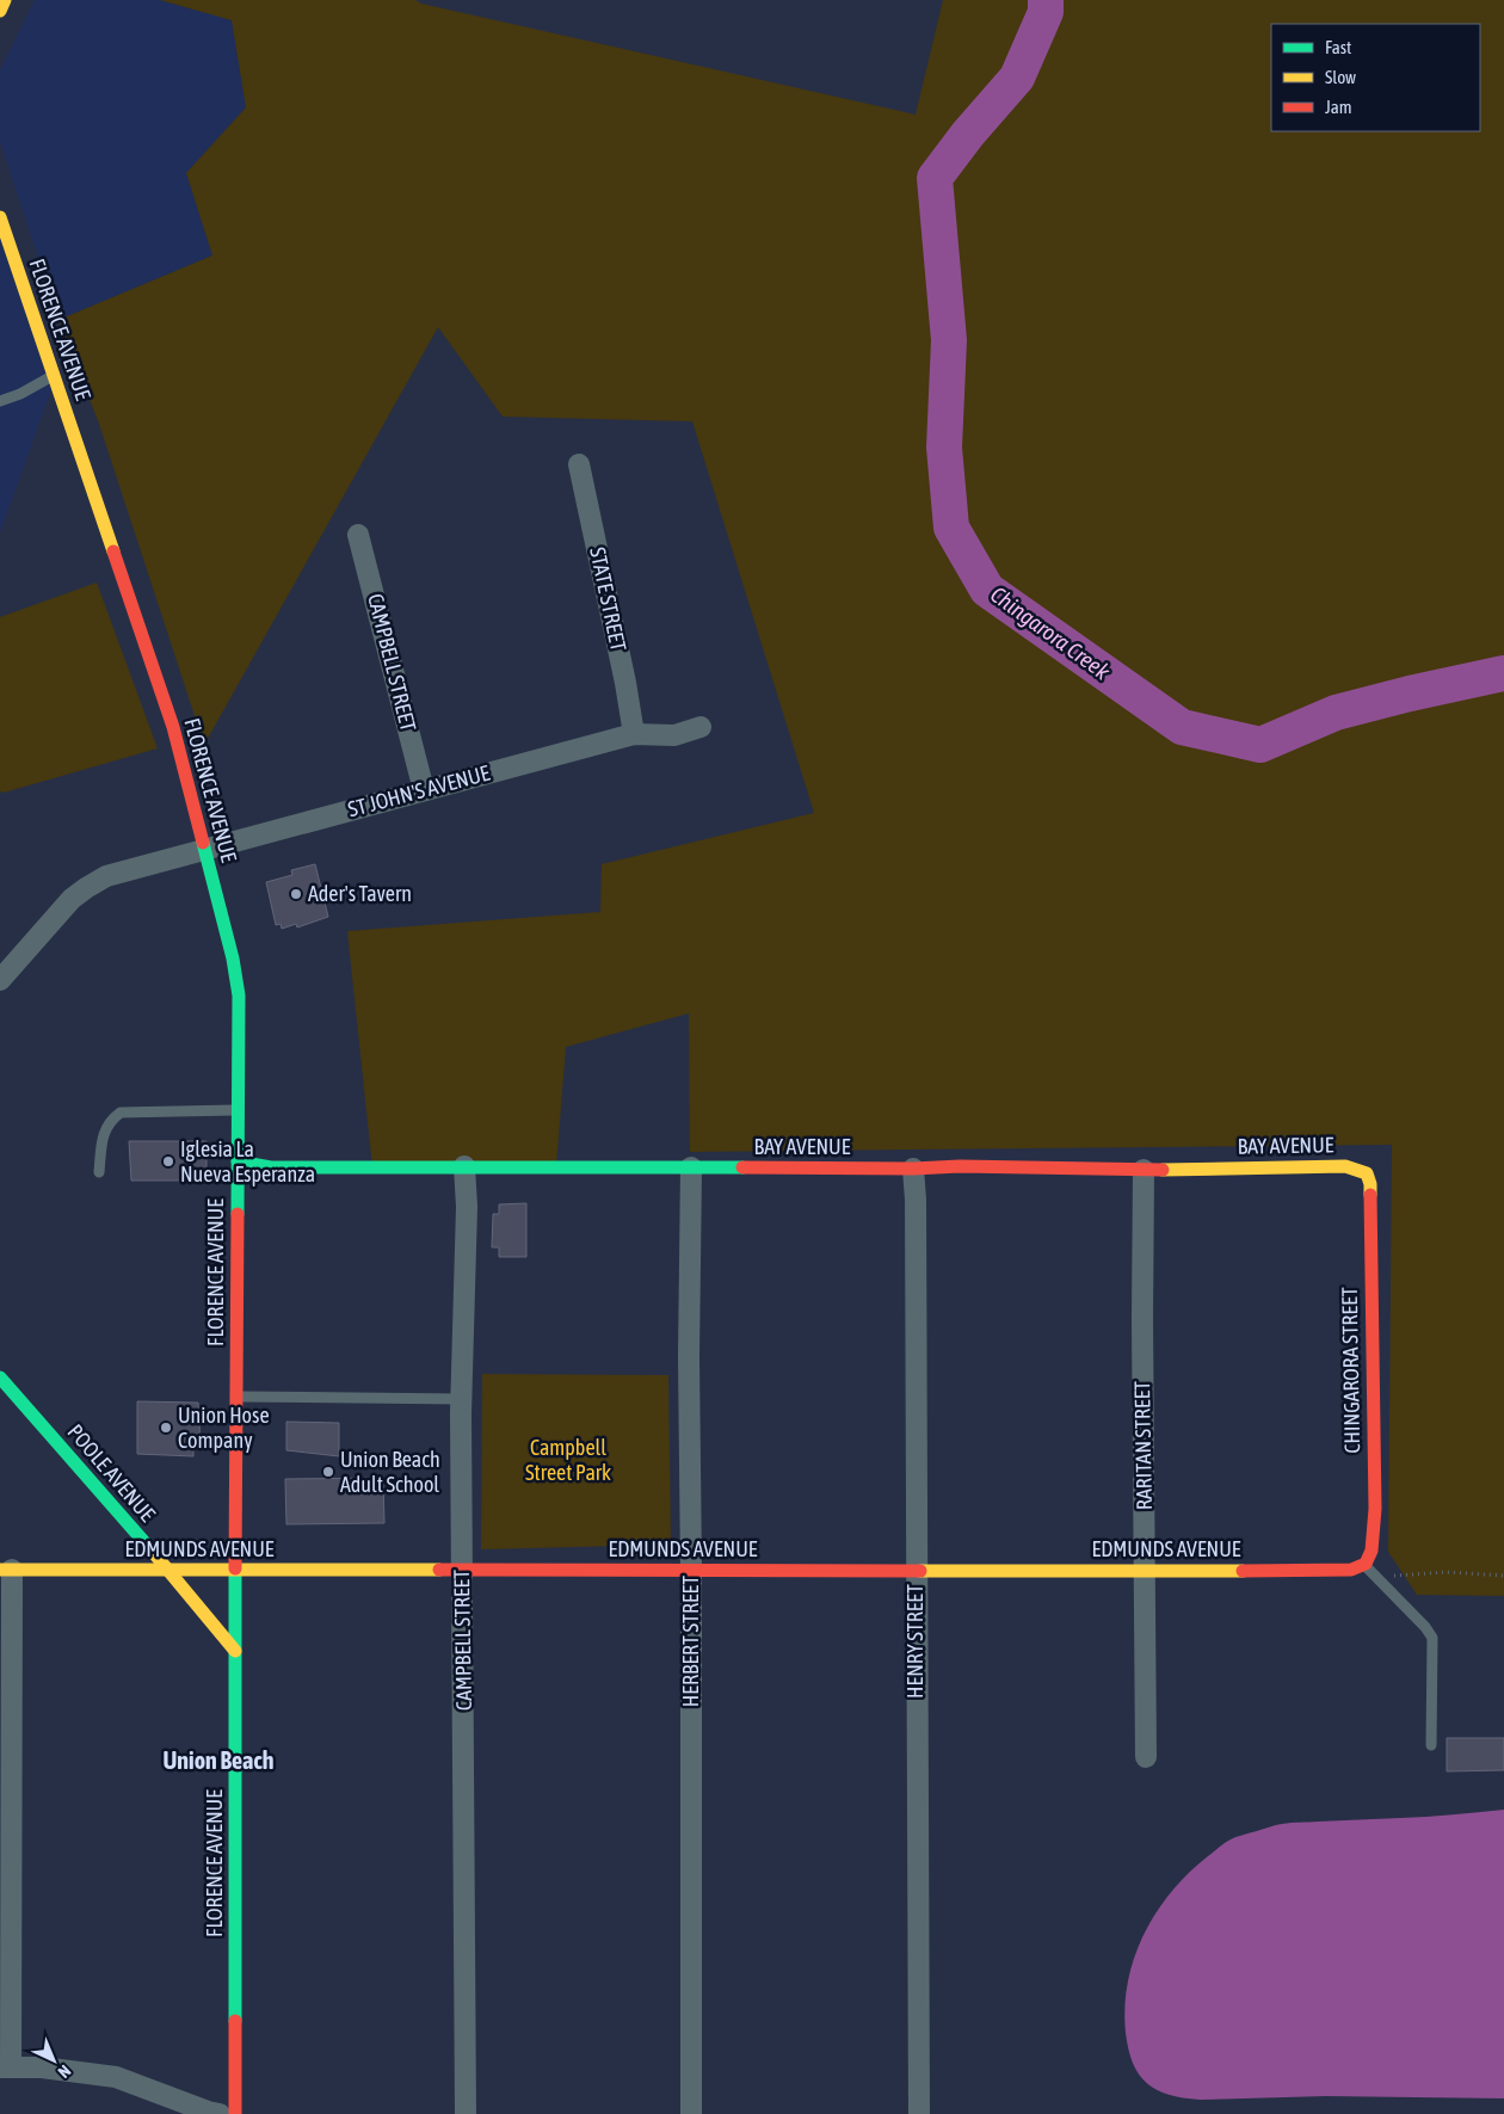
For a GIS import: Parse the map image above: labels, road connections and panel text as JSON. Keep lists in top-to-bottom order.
{
  "streets": {
    "street": [
      "FLORENCE AVENUE",
      "STATE STREET",
      "CAMPBELL STREET",
      "ST JOHN'S AVENUE",
      "BAY AVENUE",
      "CHINGARORA STREET",
      "RARITAN STREET",
      "POOLE AVENUE",
      "EDMUNDS AVENUE",
      "HERBERT STREET",
      "HENRY STREET"
    ]
  },
  "crossings": [
    ["FLORENCE AVENUE", "ST JOHN'S AVENUE"],
    ["FLORENCE AVENUE", "BAY AVENUE"],
    ["FLORENCE AVENUE", "POOLE AVENUE"],
    ["FLORENCE AVENUE", "EDMUNDS AVENUE"],
    ["STATE STREET", "ST JOHN'S AVENUE"],
    ["CAMPBELL STREET", "ST JOHN'S AVENUE"],
    ["CAMPBELL STREET", "BAY AVENUE"],
    ["CAMPBELL STREET", "EDMUNDS AVENUE"],
    ["BAY AVENUE", "CHINGARORA STREET"],
    ["BAY AVENUE", "RARITAN STREET"],
    ["BAY AVENUE", "HERBERT STREET"],
    ["BAY AVENUE", "HENRY STREET"],
    ["CHINGARORA STREET", "EDMUNDS AVENUE"],
    ["RARITAN STREET", "EDMUNDS AVENUE"],
    ["POOLE AVENUE", "EDMUNDS AVENUE"],
    ["EDMUNDS AVENUE", "HERBERT STREET"],
    ["EDMUNDS AVENUE", "HENRY STREET"]
  ],
  "districts": ["Union Beach"],
  "water": ["Chingarora Creek"],
  "parks": ["Campbell Street Park"],
  "places": [
    "Ader's Tavern",
    "Iglesia La Nueva Esperanza",
    "Union Hose Company",
    "Union Beach Adult School"
  ],
  "legend": ["Fast", "Slow", "Jam"],
  "north": "bottom right"
}
